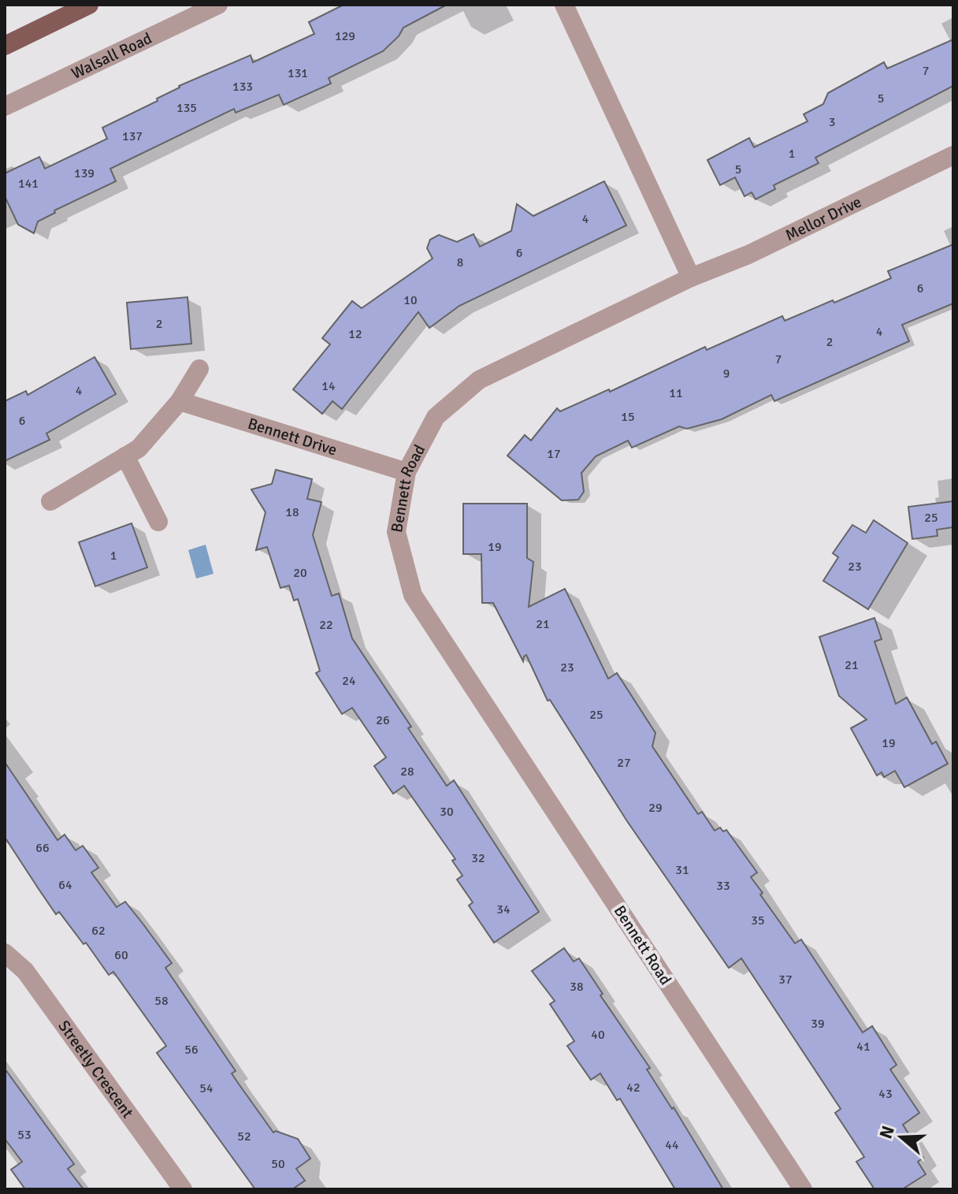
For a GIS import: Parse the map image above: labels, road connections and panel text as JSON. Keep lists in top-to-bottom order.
{
  "streets": {
    "street": [
      "Walsall Road",
      "Mellor Drive",
      "Bennett Drive",
      "Bennett Road",
      "Streetly Crescent"
    ]
  },
  "crossings": [
    ["Mellor Drive", "Bennett Road"],
    ["Bennett Drive", "Bennett Road"]
  ],
  "house_numbers": [
    "129",
    "7",
    "131",
    "133",
    "5",
    "135",
    "3",
    "137",
    "1",
    "5",
    "139",
    "141",
    "4",
    "6",
    "8",
    "6",
    "10",
    "2",
    "4",
    "12",
    "2",
    "7",
    "9",
    "14",
    "4",
    "11",
    "15",
    "6",
    "17",
    "18",
    "25",
    "19",
    "1",
    "23",
    "20",
    "21",
    "22",
    "21",
    "23",
    "24",
    "25",
    "26",
    "19",
    "27",
    "28",
    "29",
    "30",
    "66",
    "32",
    "31",
    "64",
    "33",
    "34",
    "35",
    "62",
    "60",
    "37",
    "38",
    "58",
    "39",
    "40",
    "41",
    "56",
    "42",
    "54",
    "43",
    "53",
    "52",
    "44",
    "50"
  ],
  "north": "left"
}
